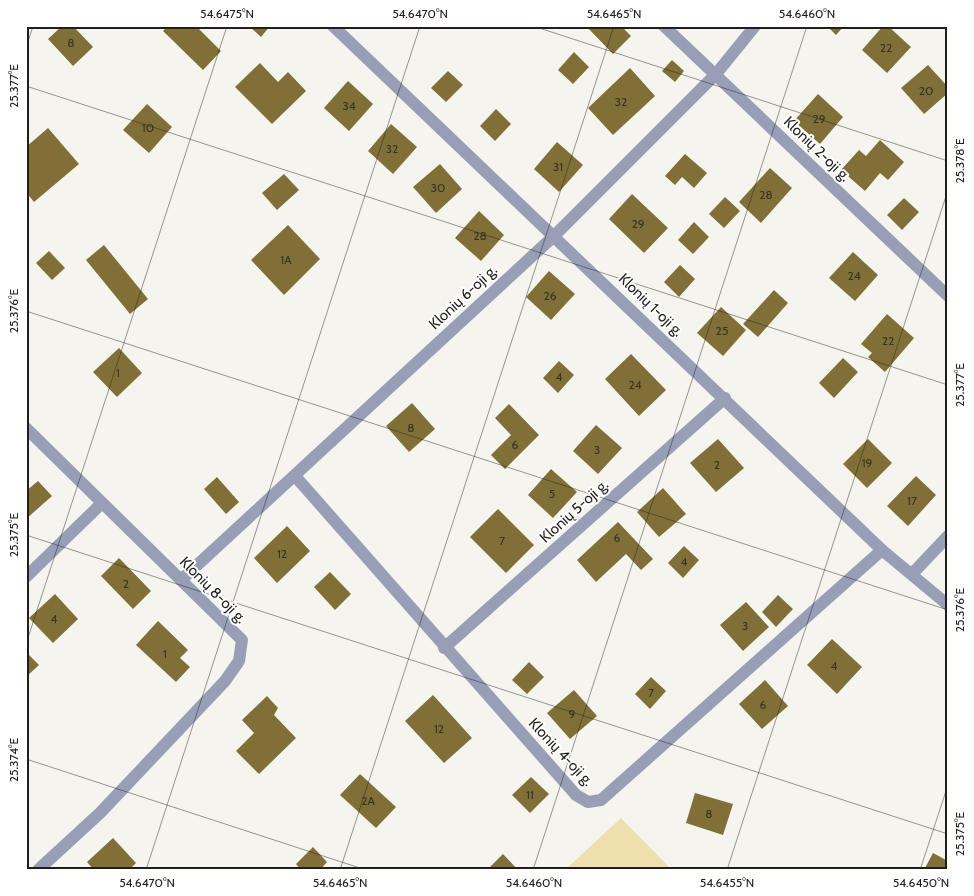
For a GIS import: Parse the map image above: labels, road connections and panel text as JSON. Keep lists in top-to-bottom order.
{
  "streets": {
    "street": [
      "Klonių 2-oji g.",
      "Klonių 6-oji g.",
      "Klonių 1-oji g.",
      "Klonių 5-oji g.",
      "Klonių 8-oji g.",
      "Klonių 4-oji g."
    ]
  },
  "crossings": [
    ["Klonių 2-oji g.", "Klonių 6-oji g."],
    ["Klonių 6-oji g.", "Klonių 1-oji g."],
    ["Klonių 6-oji g.", "Klonių 8-oji g."],
    ["Klonių 6-oji g.", "Klonių 4-oji g."],
    ["Klonių 1-oji g.", "Klonių 5-oji g."],
    ["Klonių 1-oji g.", "Klonių 4-oji g."],
    ["Klonių 5-oji g.", "Klonių 4-oji g."]
  ],
  "house_numbers": [
    "8",
    "22",
    "20",
    "32",
    "34",
    "29",
    "10",
    "32",
    "31",
    "30",
    "28",
    "29",
    "28",
    "1A",
    "24",
    "26",
    "25",
    "22",
    "1",
    "4",
    "24",
    "8",
    "6",
    "3",
    "19",
    "2",
    "5",
    "17",
    "6",
    "7",
    "12",
    "4",
    "2",
    "4",
    "3",
    "1",
    "4",
    "7",
    "6",
    "9",
    "12",
    "11",
    "2A",
    "8"
  ],
  "coordinates": [
    "54.6475°N",
    "54.6470°N",
    "54.6465°N",
    "54.6460°N",
    "25.377°E",
    "25.378°E",
    "25.376°E",
    "25.375°E",
    "25.374°E",
    "54.6455°N",
    "54.6450°N"
  ]
}
